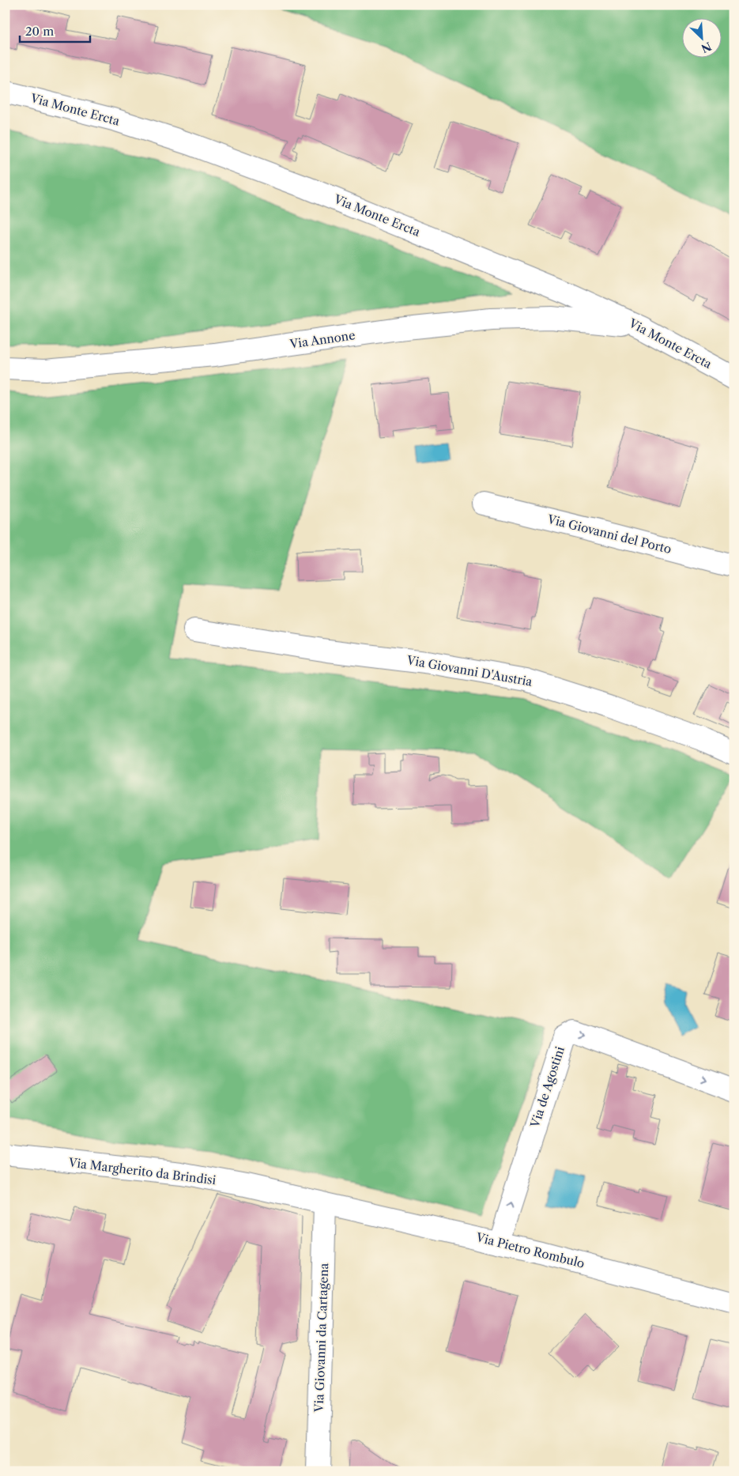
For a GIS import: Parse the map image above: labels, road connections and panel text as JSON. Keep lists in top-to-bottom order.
{
  "streets": {
    "street": [
      "Via Monte Ercta",
      "Via Annone",
      "Via Giovanni del Porto",
      "Via Giovanni D'Austria",
      "Via de Agostini",
      "Via Margherito da Brindisi",
      "Via Pietro Rombulo",
      "Via Giovanni da Cartagena"
    ]
  },
  "crossings": [
    ["Via Monte Ercta", "Via Annone"],
    ["Via de Agostini", "Via Pietro Rombulo"],
    ["Via Margherito da Brindisi", "Via Pietro Rombulo"],
    ["Via Margherito da Brindisi", "Via Giovanni da Cartagena"],
    ["Via Pietro Rombulo", "Via Giovanni da Cartagena"]
  ],
  "scale_bar": "20 m",
  "north": "bottom right"
}
